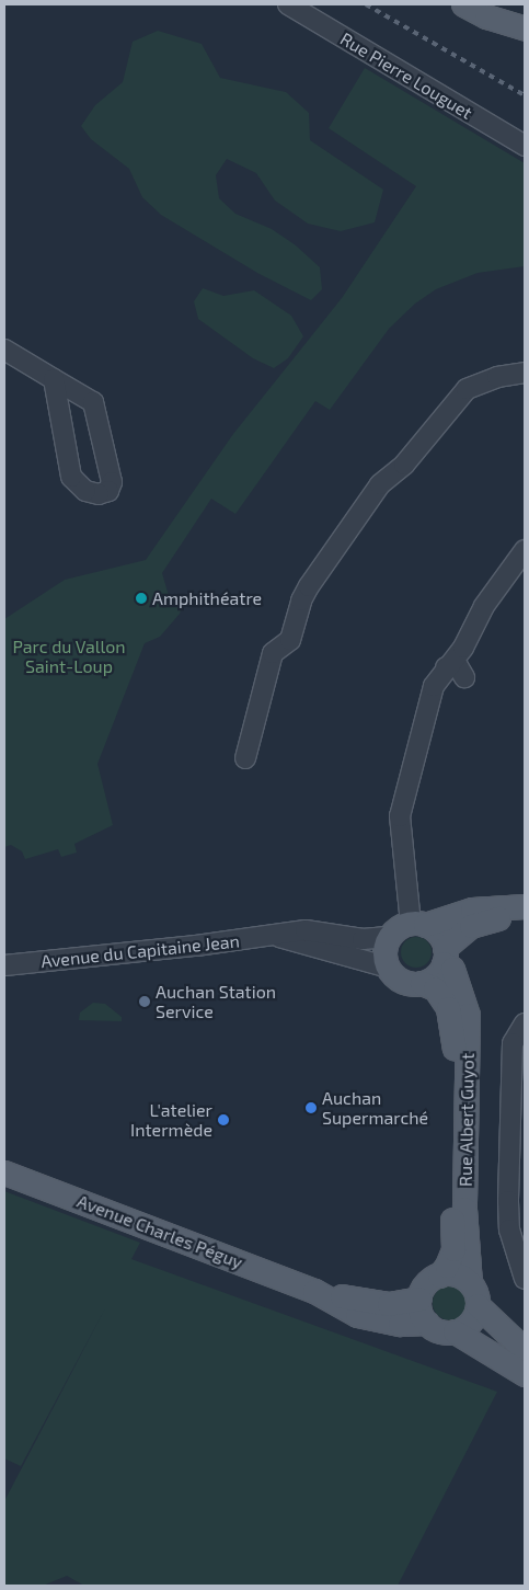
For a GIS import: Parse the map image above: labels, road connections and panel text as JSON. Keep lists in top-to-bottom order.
{
  "streets": {
    "main road": ["Rue Albert Guyot", "Avenue Charles Péguy"],
    "street": ["Rue Pierre Louguet", "Avenue du Capitaine Jean"]
  },
  "crossings": [
    ["Avenue du Capitaine Jean", "Rue Albert Guyot"],
    ["Rue Albert Guyot", "Avenue Charles Péguy"]
  ],
  "parks": ["Parc du Vallon Saint-Loup"],
  "places": [
    "Amphithéatre",
    "Auchan Station Service",
    "Auchan Supermarché",
    "L'atelier Intermède"
  ]
}
